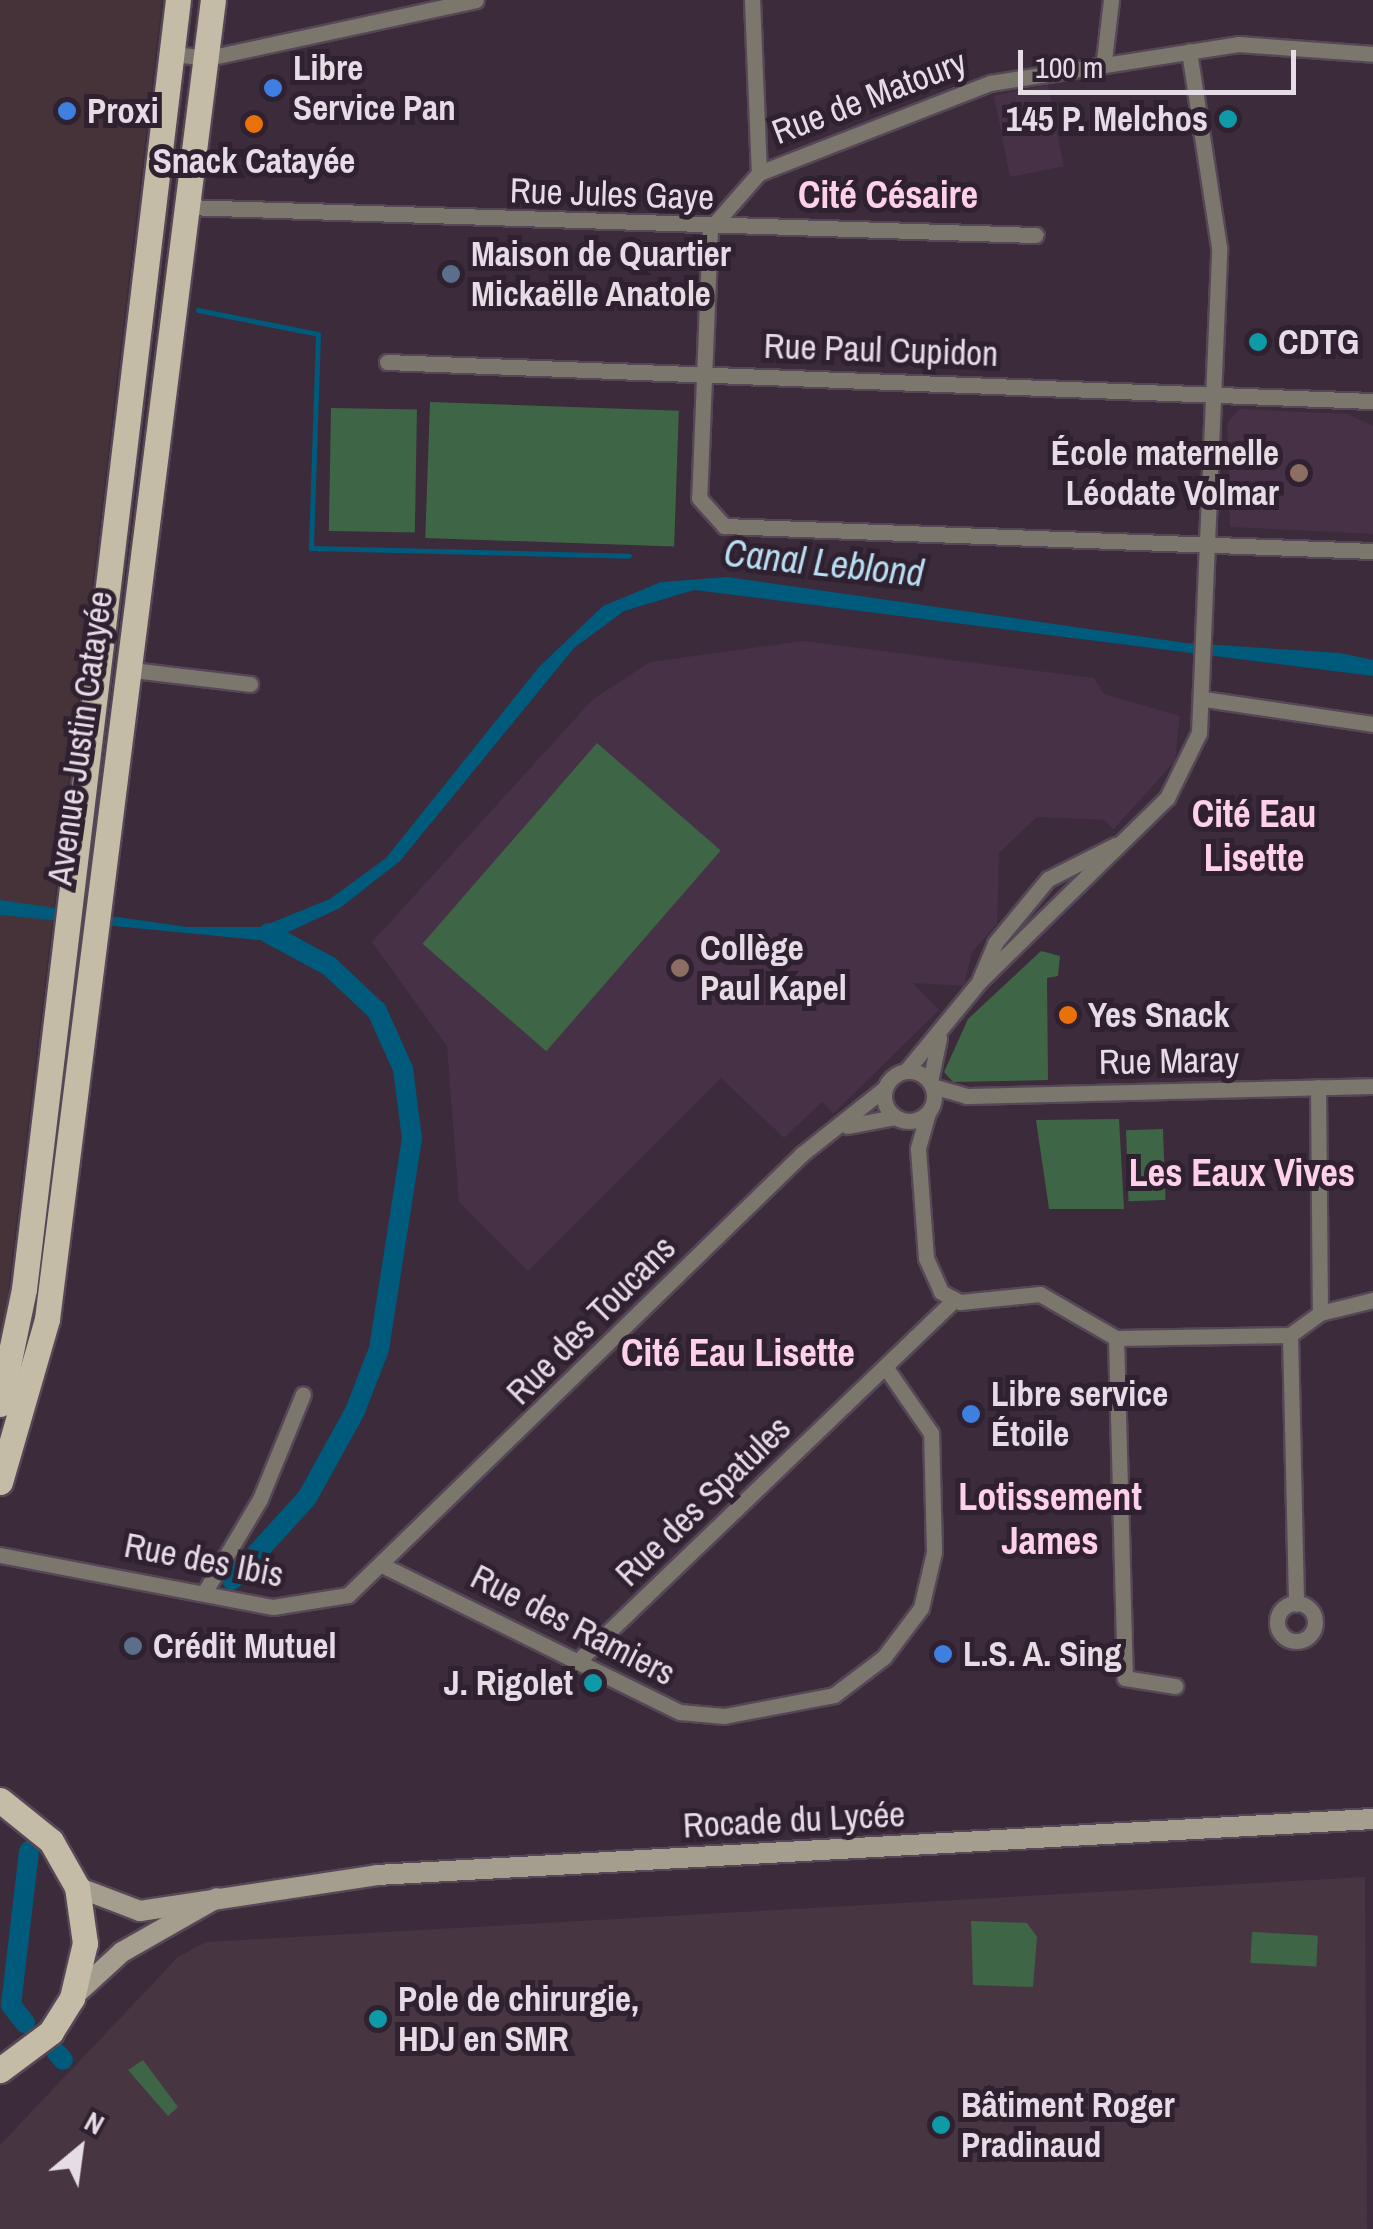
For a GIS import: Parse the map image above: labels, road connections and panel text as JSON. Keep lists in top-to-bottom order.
{
  "streets": {
    "main road": ["Avenue Justin Catayée", "Rocade du Lycée"],
    "street": [
      "Rue de Matoury",
      "Rue Jules Gaye",
      "Rue Paul Cupidon",
      "Rue Maray",
      "Rue des Toucans",
      "Rue des Spatules",
      "Rue des Ibis",
      "Rue des Ramiers"
    ]
  },
  "crossings": [
    ["Rue de Matoury", "Rue Jules Gaye"],
    ["Rue Jules Gaye", "Avenue Justin Catayée"],
    ["Rue Maray", "Rue des Toucans"],
    ["Rue des Toucans", "Rue des Ibis"],
    ["Rue des Toucans", "Rue des Ramiers"],
    ["Rue des Spatules", "Rue des Ramiers"],
    ["Rue des Ibis", "Rue des Ramiers"]
  ],
  "districts": [
    "Cité Césaire",
    "Cité Eau Lisette",
    "Les Eaux Vives",
    "Cité Eau Lisette",
    "Lotissement James"
  ],
  "water": ["Canal Leblond"],
  "places": [
    "Libre Service Pan",
    "Proxi",
    "145 P. Melchos",
    "Snack Catayée",
    "Maison de Quartier Mickaëlle Anatole",
    "CDTG",
    "École maternelle Léodate Volmar",
    "Collège Paul Kapel",
    "Yes Snack",
    "Libre service Étoile",
    "Crédit Mutuel",
    "L.S. A. Sing",
    "J. Rigolet",
    "Pole de chirurgie, HDJ en SMR",
    "Bâtiment Roger Pradinaud"
  ],
  "scale_bar": "100 m",
  "north": "top right"
}
